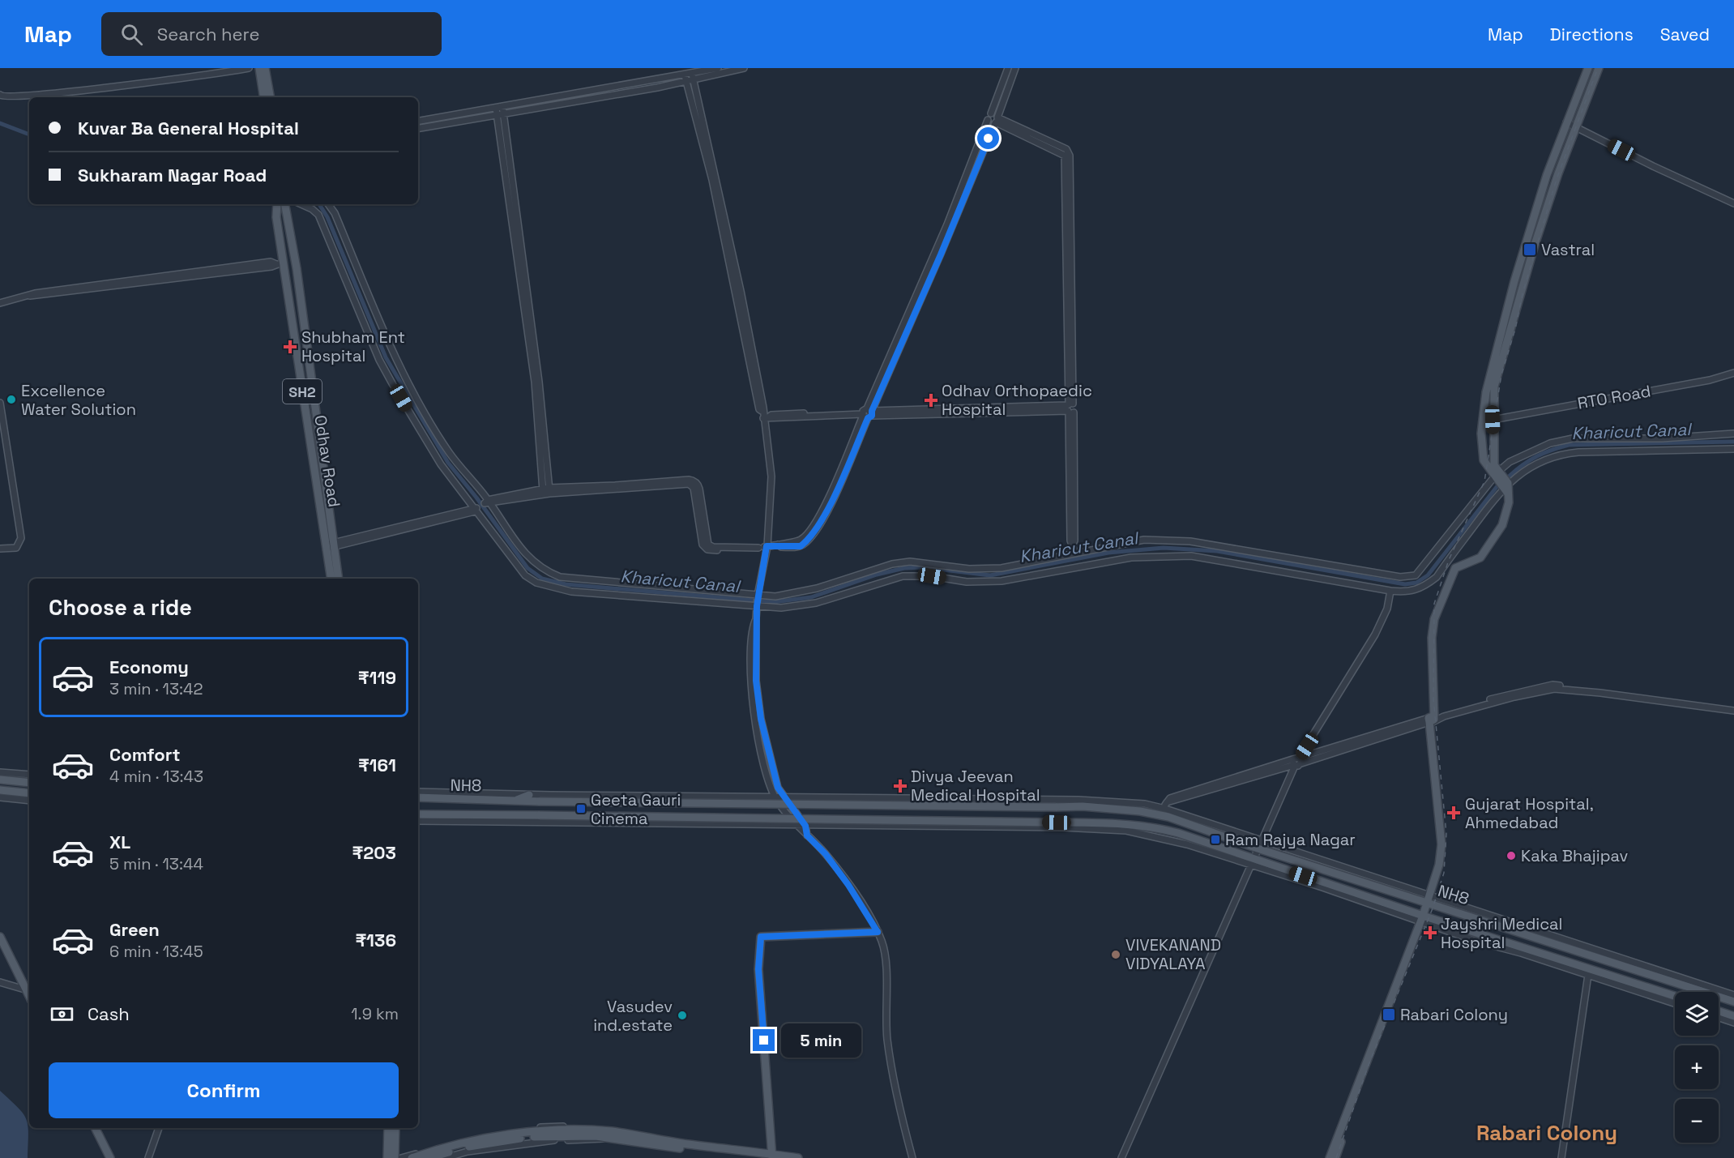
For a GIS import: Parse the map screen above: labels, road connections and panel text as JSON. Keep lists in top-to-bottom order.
{
  "streets": {
    "main road": ["SH2", "Odhav Road", "NH8"],
    "street": ["RTO Road"]
  },
  "districts": ["Rabari Colony"],
  "water": ["Kharicut Canal"],
  "places": {
    "transit": [
      "Vastral",
      "Geeta Gauri Cinema",
      "Ram Rajya Nagar",
      "Rabari Colony"
    ],
    "health": [
      "Shubham Ent Hospital",
      "Odhav Orthopaedic Hospital",
      "Divya Jeevan Medical Hospital",
      "Gujarat Hospital, Ahmedabad",
      "Jayshri Medical Hospital"
    ],
    "other": [
      "Excellence Water Solution",
      "Kaka Bhajipav",
      "VIVEKANAND VIDYALAYA",
      "Vasudev ind.estate"
    ]
  },
  "page": {
    "header": "Map",
    "search": "Search here",
    "nav": ["Map", "Directions", "Saved"],
    "banner": ["Kuvar Ba General Hospital", "Sukharam Nagar Road"],
    "heading": "Choose a ride",
    "list": [
      {
        "name": "Economy",
        "note": "3 min · 13:42",
        "value": "₹119"
      },
      {
        "name": "Comfort",
        "note": "4 min · 13:43",
        "value": "₹161"
      },
      {
        "name": "XL",
        "note": "5 min · 13:44",
        "value": "₹203"
      },
      {
        "name": "Green",
        "note": "6 min · 13:45",
        "value": "₹136"
      }
    ],
    "pay": ["Cash", "1.9 km"],
    "map_buttons": ["+", "−"],
    "bubble": "5 min",
    "buttons": "Confirm"
  }
}
